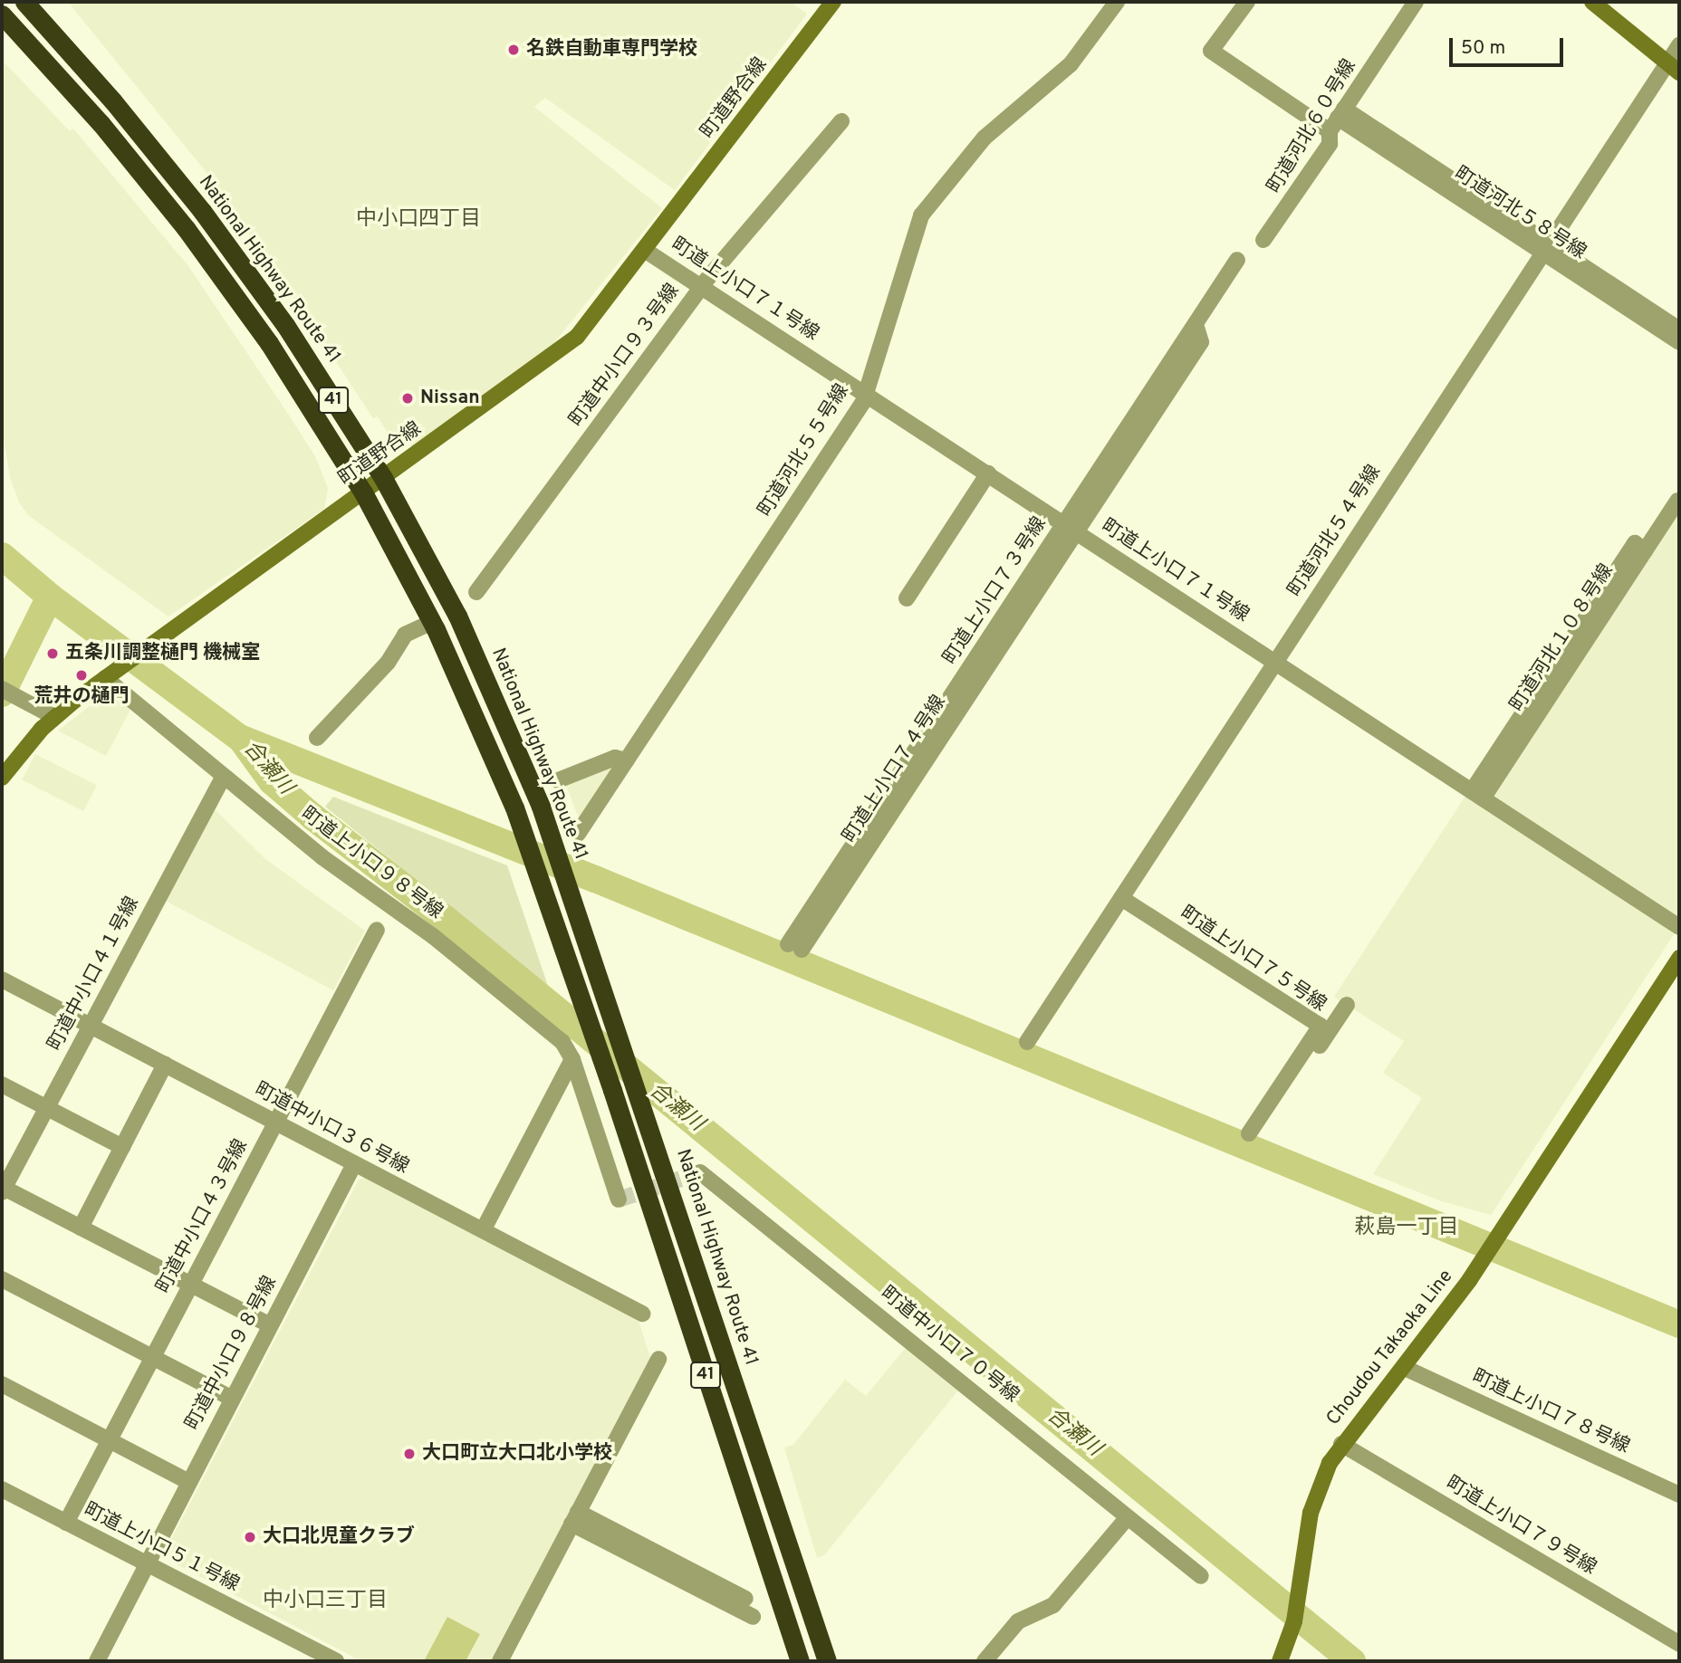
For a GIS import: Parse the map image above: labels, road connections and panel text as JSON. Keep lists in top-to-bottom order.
{
  "streets": {
    "highway": ["National Highway Route 41", "41"],
    "street": [
      "町道野合線",
      "町道河北６０号線",
      "町道河北５８号線",
      "町道上小口７１号線",
      "町道中小口９３号線",
      "町道河北５５号線",
      "町道河北５４号線",
      "町道上小口７３号線",
      "町道上小口９８号線",
      "町道上小口７５号線",
      "町道中小口４１号線",
      "町道中小口３６号線",
      "町道中小口４３号線",
      "町道中小口７０号線",
      "Choudou Takaoka Line",
      "町道中小口９８号線",
      "町道上小口７８号線",
      "町道上小口７９号線",
      "町道上小口５１号線"
    ]
  },
  "crossings": [
    ["町道野合線", "National Highway Route 41"],
    ["町道野合線", "町道上小口７１号線"],
    ["町道野合線", "41"],
    ["町道野合線", "町道上小口９８号線"],
    ["町道河北５８号線", "町道河北５４号線"],
    ["町道上小口７１号線", "町道中小口９３号線"],
    ["町道上小口７１号線", "町道河北５５号線"],
    ["町道上小口７１号線", "町道河北５４号線"],
    ["町道上小口７１号線", "町道上小口７３号線"],
    ["町道河北５４号線", "町道上小口７５号線"],
    ["町道上小口９８号線", "町道中小口４１号線"],
    ["町道中小口４１号線", "町道中小口３６号線"],
    ["町道中小口３６号線", "町道中小口４３号線"],
    ["町道中小口３６号線", "町道中小口９８号線"],
    ["町道中小口４３号線", "町道上小口５１号線"],
    ["Choudou Takaoka Line", "町道上小口７８号線"],
    ["Choudou Takaoka Line", "町道上小口７９号線"],
    ["町道中小口９８号線", "町道上小口５１号線"]
  ],
  "districts": ["中小口四丁目", "萩島一丁目", "中小口三丁目"],
  "water": ["合瀬川"],
  "places": [
    "名鉄自動車専門学校",
    "Nissan",
    "五条川調整樋門 機械室",
    "荒井の樋門",
    "大口町立大口北小学校",
    "大口北児童クラブ"
  ],
  "scale_bar": "50 m"
}
